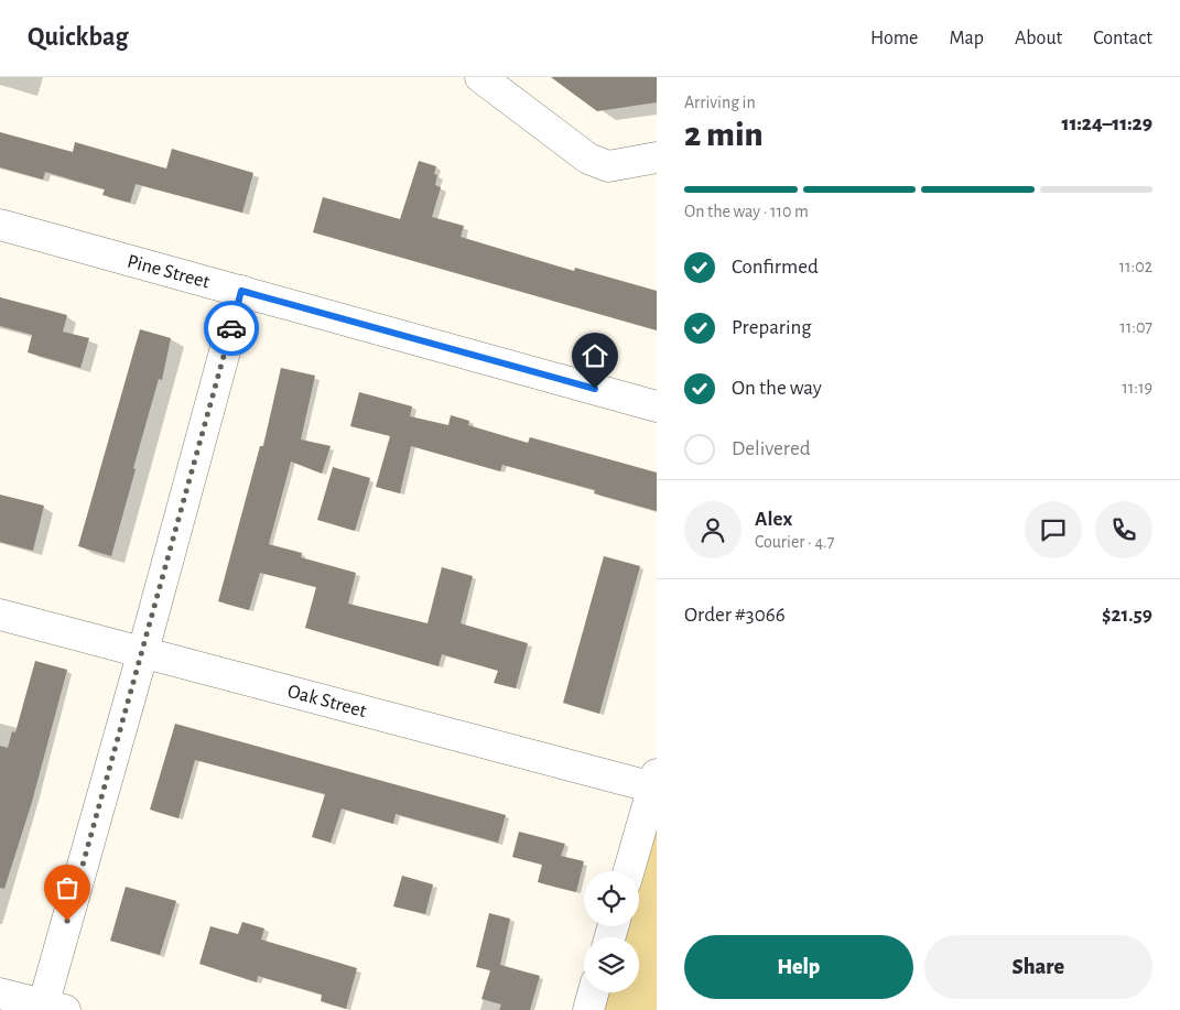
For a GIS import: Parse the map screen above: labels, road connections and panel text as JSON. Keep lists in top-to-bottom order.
{
  "streets": {
    "street": ["Pine Street", "Oak Street"]
  },
  "page": {
    "header": "Quickbag",
    "nav": [
      "Home",
      "Map",
      "About",
      "Contact"
    ],
    "heading": ["2 min", "Arriving in", "11:24–11:29"],
    "panel": [
      "Alex",
      "Courier · 4.7",
      "Order #3066",
      "$21.59"
    ],
    "bar": "On the way · 110 m",
    "list": [
      ["Confirmed", "11:02"],
      ["Preparing", "11:07"],
      ["On the way", "11:19"],
      "Delivered"
    ],
    "buttons": ["Help", "Share"]
  }
}
